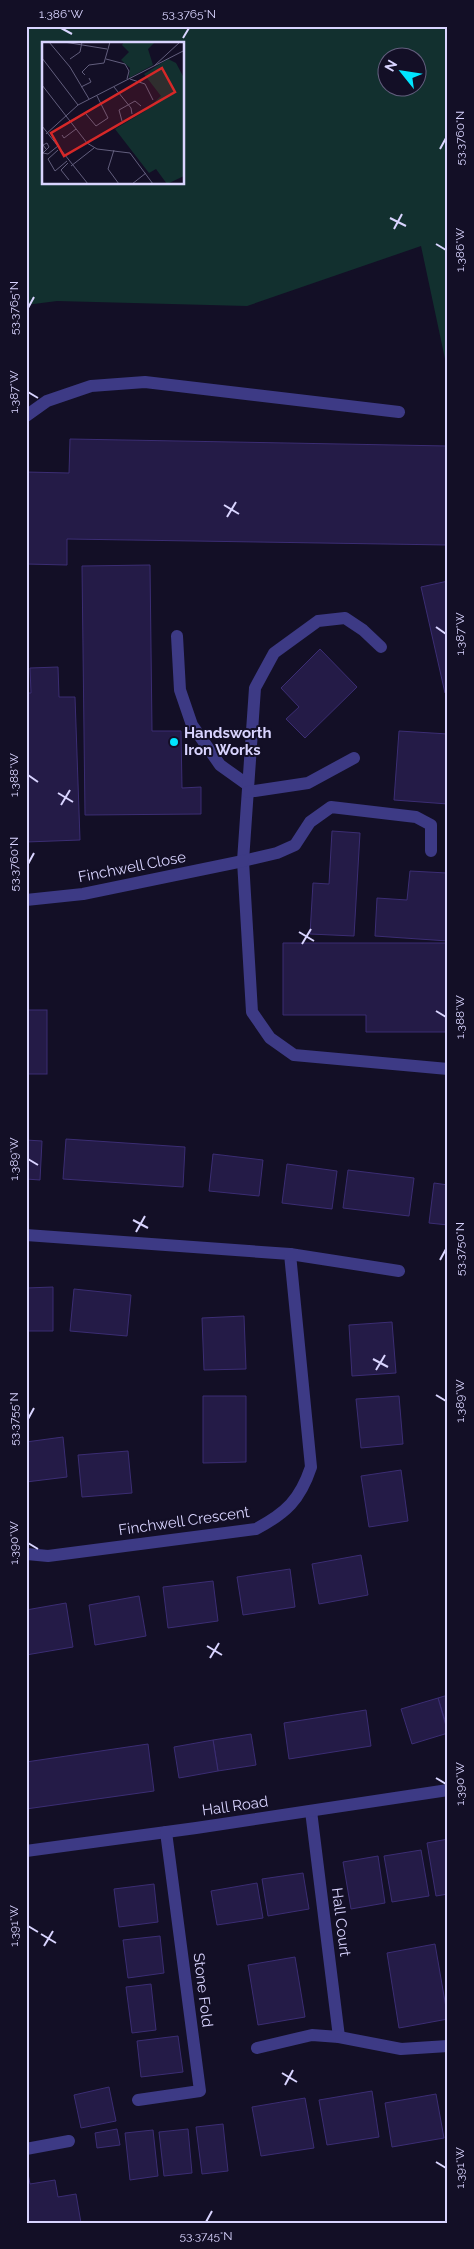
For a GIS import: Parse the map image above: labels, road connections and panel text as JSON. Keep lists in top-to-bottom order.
{
  "streets": {
    "street": [
      "Finchwell Close",
      "Finchwell Crescent",
      "Hall Road",
      "Hall Court",
      "Stone Fold"
    ]
  },
  "crossings": [
    ["Hall Road", "Hall Court"],
    ["Hall Road", "Stone Fold"]
  ],
  "places": ["Handsworth Iron Works"],
  "north": "top left",
  "coordinates": [
    "1.386°W",
    "53.3765°N",
    "53.3760°N",
    "1.387°W",
    "1.388°W",
    "1.389°W",
    "53.3750°N",
    "53.3755°N",
    "1.390°W",
    "1.391°W",
    "53.3745°N"
  ]
}
